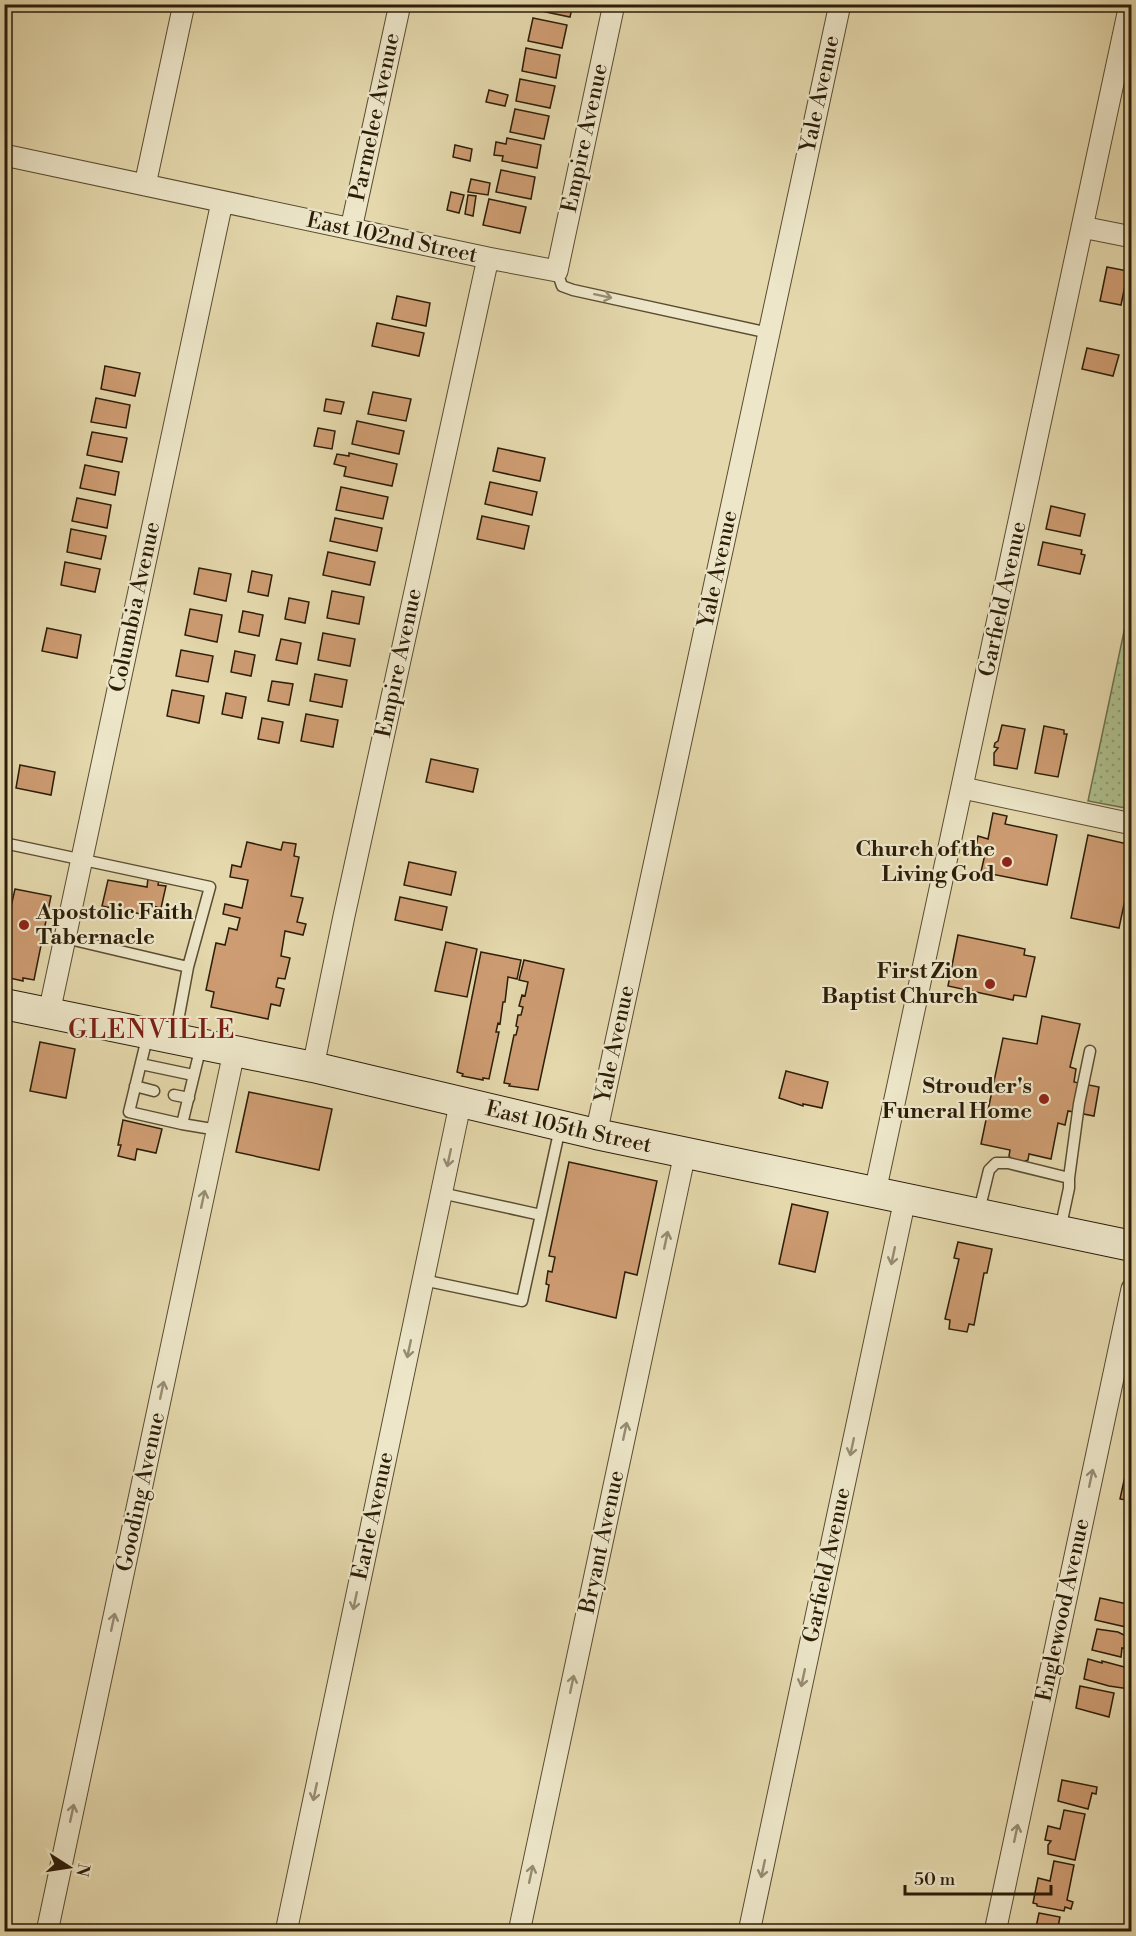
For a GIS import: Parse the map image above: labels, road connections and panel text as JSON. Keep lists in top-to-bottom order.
{
  "streets": {
    "main road": ["East 105th Street"],
    "street": [
      "Yale Avenue",
      "Parmelee Avenue",
      "Empire Avenue",
      "East 102nd Street",
      "Garfield Avenue",
      "Columbia Avenue",
      "Gooding Avenue",
      "Earle Avenue",
      "Bryant Avenue",
      "Englewood Avenue"
    ]
  },
  "crossings": [
    ["Yale Avenue", "East 105th Street"],
    ["Parmelee Avenue", "East 102nd Street"],
    ["Empire Avenue", "East 102nd Street"],
    ["Empire Avenue", "East 105th Street"],
    ["East 102nd Street", "Columbia Avenue"],
    ["Garfield Avenue", "East 105th Street"],
    ["Columbia Avenue", "East 105th Street"],
    ["East 105th Street", "Gooding Avenue"],
    ["East 105th Street", "Earle Avenue"],
    ["East 105th Street", "Bryant Avenue"]
  ],
  "one_way": [
    "Garfield Avenue",
    "Gooding Avenue",
    "Earle Avenue",
    "Bryant Avenue",
    "Englewood Avenue"
  ],
  "districts": ["GLENVILLE"],
  "places": [
    "Church of the Living God",
    "Apostolic Faith Tabernacle",
    "First Zion Baptist Church",
    "Strouder's Funeral Home"
  ],
  "scale_bar": "50 m",
  "north": "right"
}
